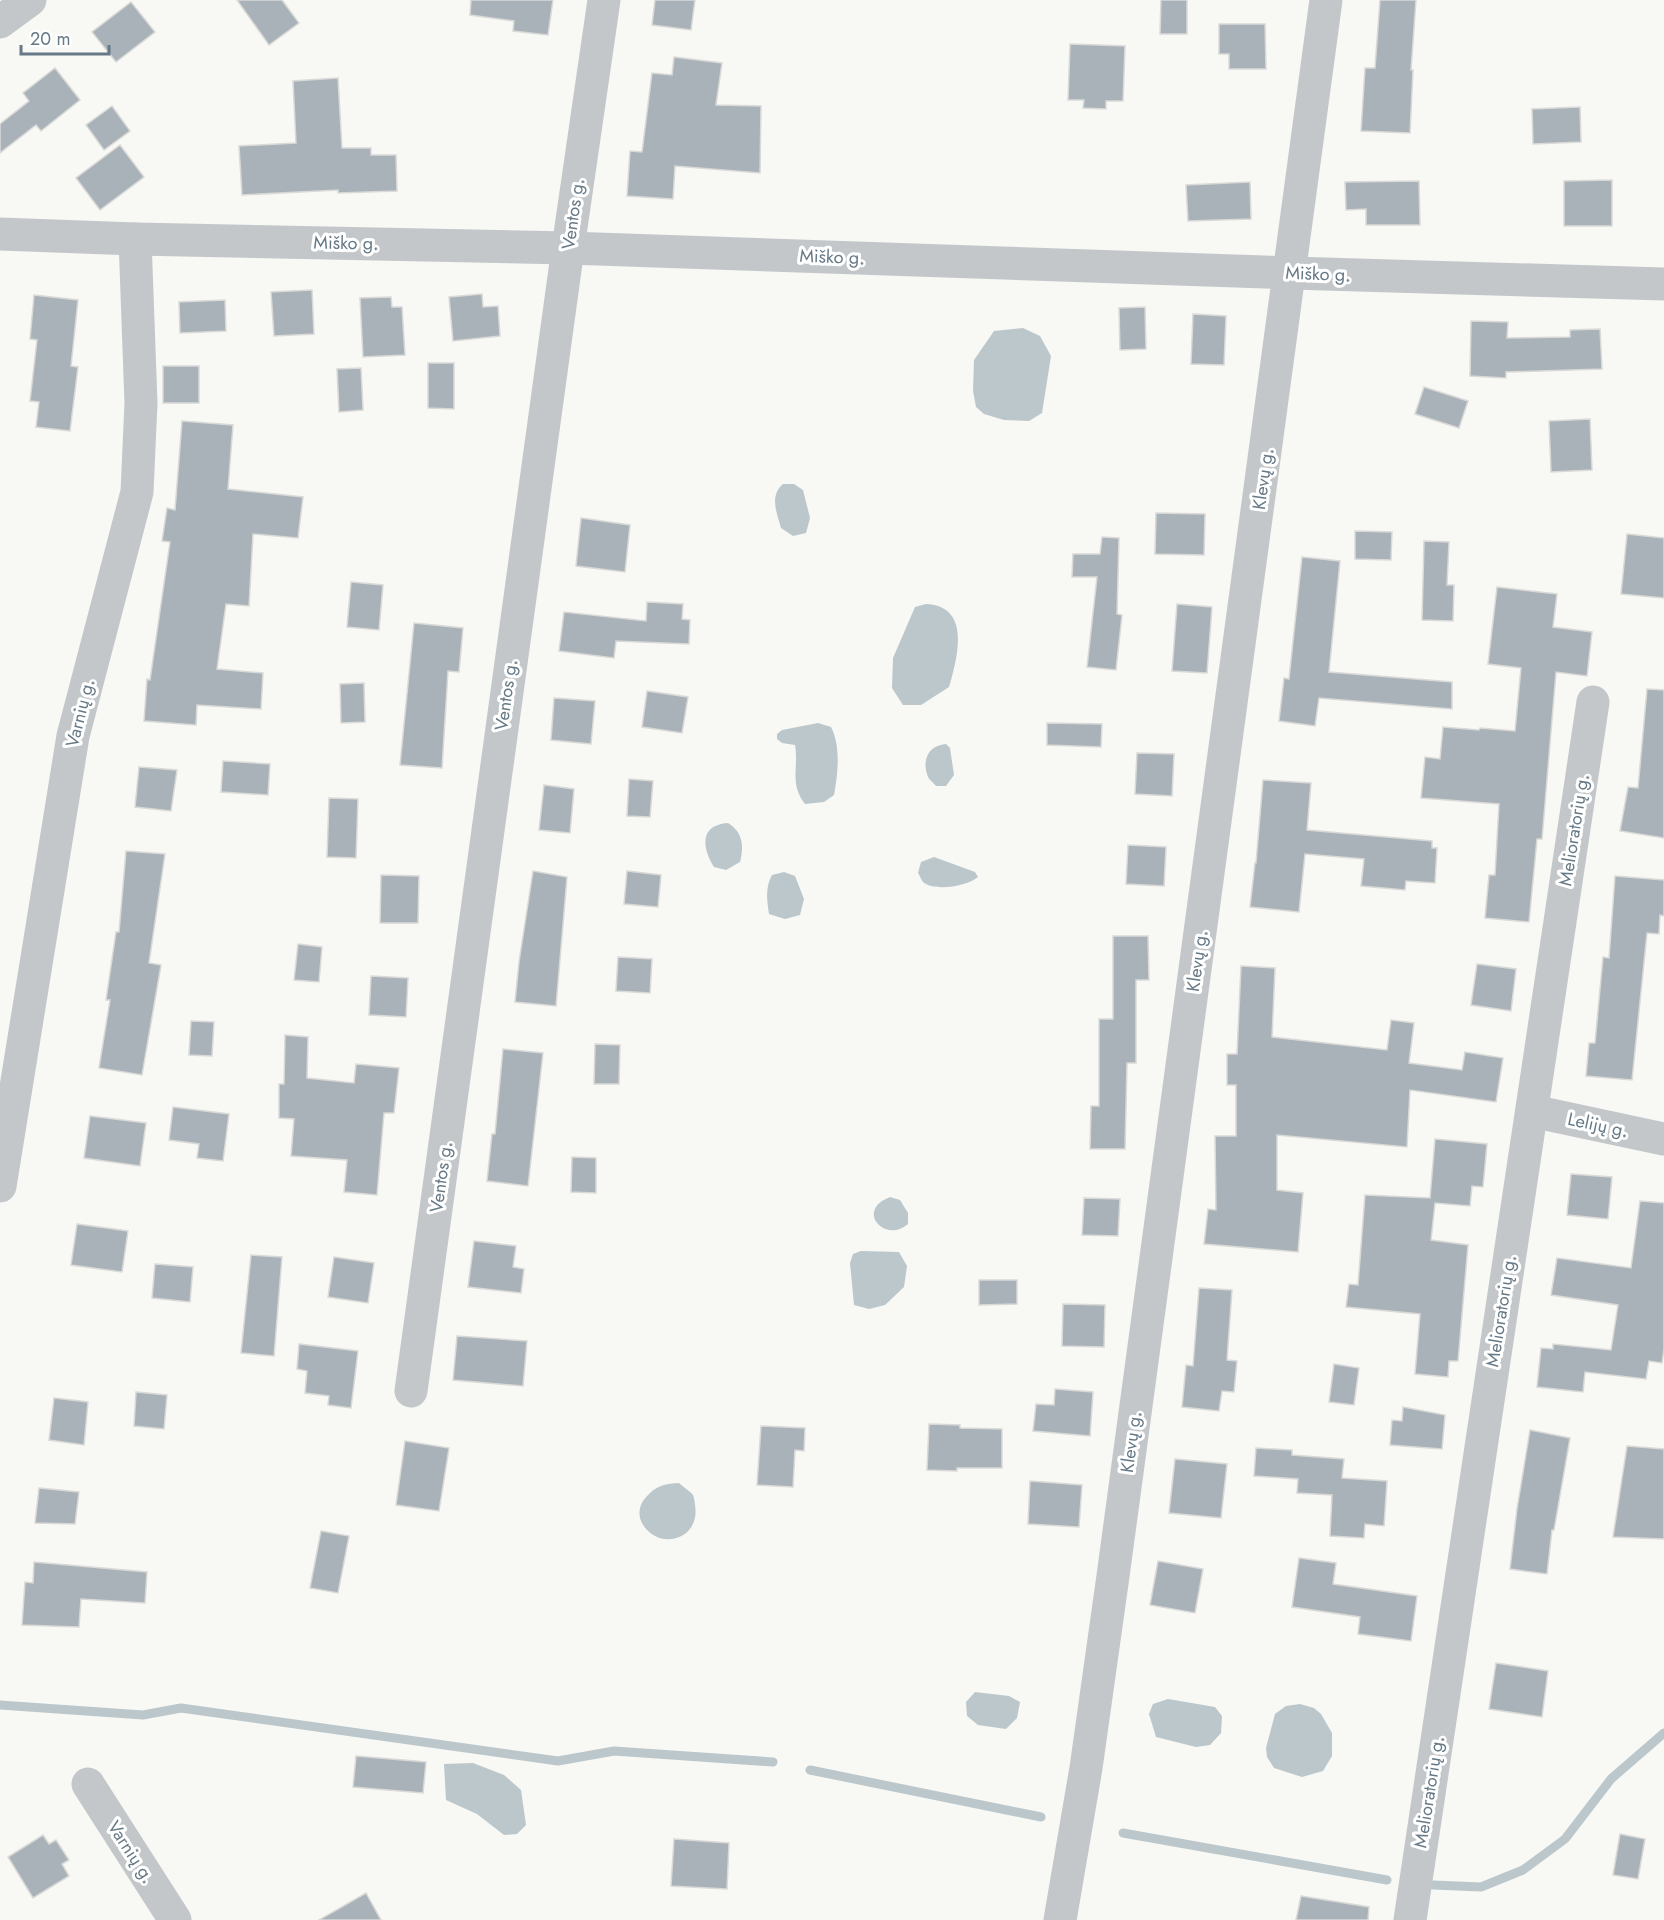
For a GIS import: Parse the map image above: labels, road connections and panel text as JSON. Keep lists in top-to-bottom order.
{
  "streets": {
    "street": [
      "Ventos g.",
      "Miško g.",
      "Klevų g.",
      "Varnių g.",
      "Melioratorių g.",
      "Lelijų g."
    ]
  },
  "crossings": [
    ["Ventos g.", "Miško g."],
    ["Miško g.", "Klevų g."],
    ["Miško g.", "Varnių g."],
    ["Melioratorių g.", "Lelijų g."]
  ],
  "scale_bar": "20 m"
}
